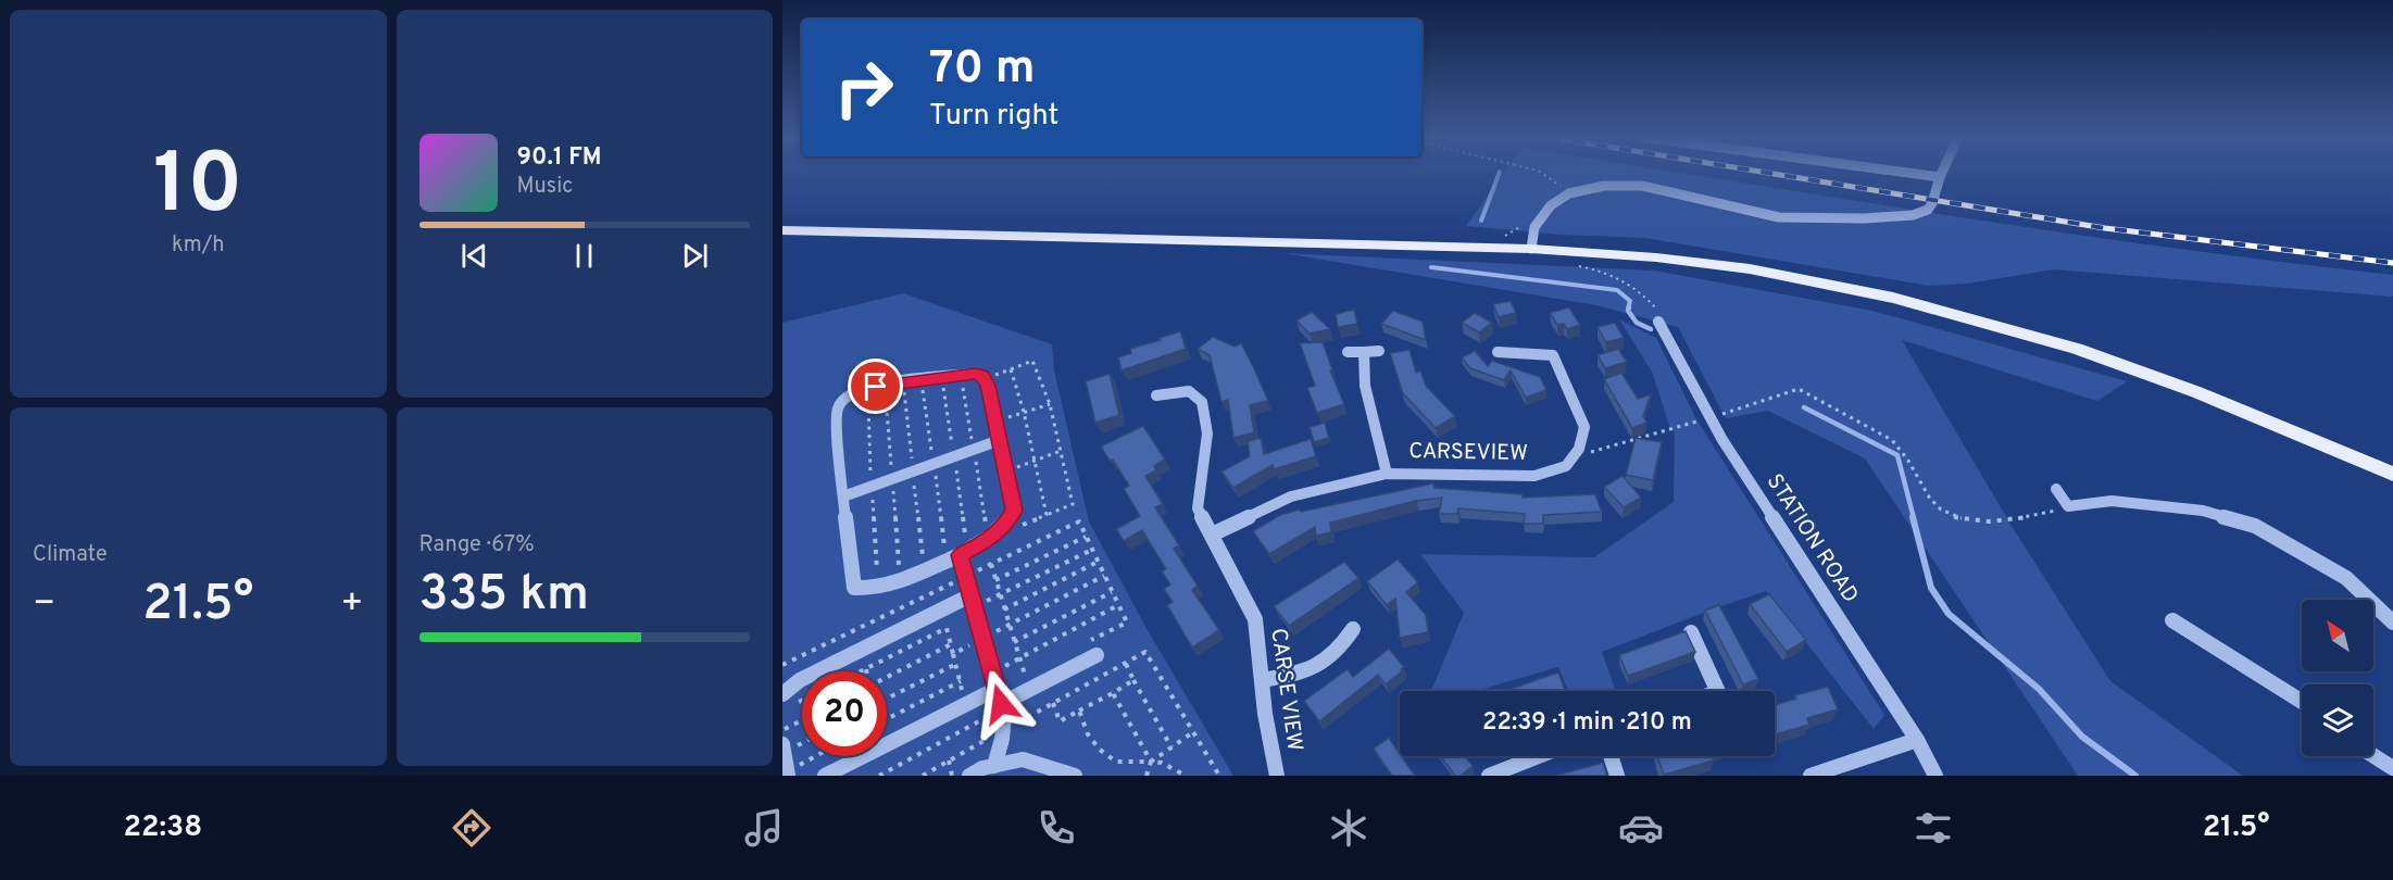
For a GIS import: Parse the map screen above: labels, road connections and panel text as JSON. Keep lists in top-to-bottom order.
{
  "streets": {
    "street": ["CARSEVIEW", "STATION ROAD", "CARSE VIEW"]
  },
  "crossings": [
    ["CARSEVIEW", "CARSE VIEW"]
  ],
  "north": "top left",
  "page": {
    "tile": [
      ["10", "km/h"],
      "Climate",
      ["Range · 67%", "335 km"]
    ],
    "turn": ["70 m", "Turn right"],
    "song": ["90.1 FM", "Music"],
    "heat": ["−", "21.5°", "+"],
    "limit": "20",
    "trip": "22:39 · 1 min · 210 m",
    "tabs": ["22:38", "21.5°"]
  }
}
